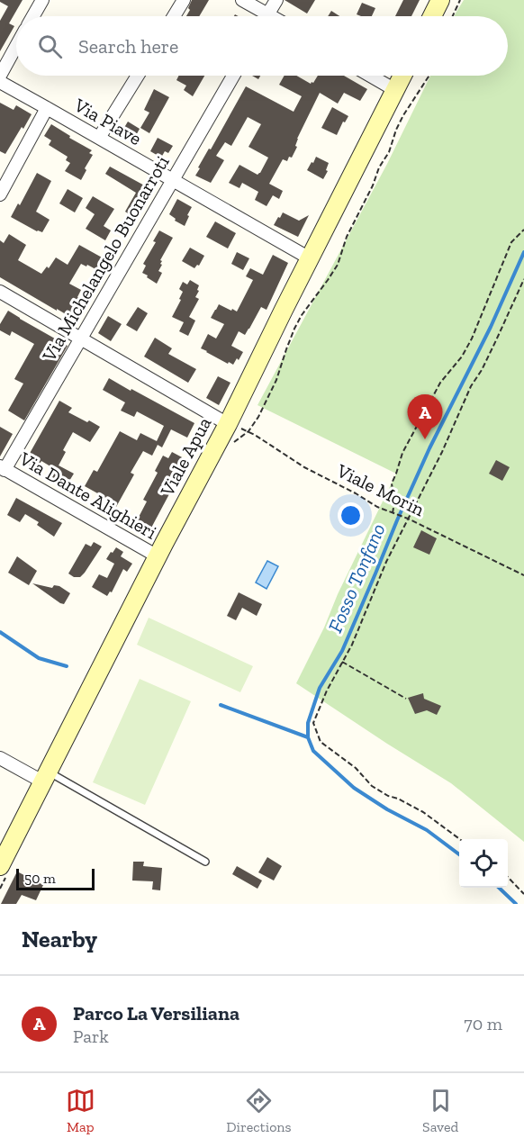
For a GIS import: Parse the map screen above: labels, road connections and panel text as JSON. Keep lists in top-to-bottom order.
{
  "streets": {
    "street": [
      "Via Piave",
      "Via Michelangelo Buonarroti",
      "Viale Apua",
      "Via Dante Alighieri"
    ],
    "path": ["Viale Morin"]
  },
  "crossings": [
    ["Via Piave", "Via Michelangelo Buonarroti"],
    ["Via Piave", "Viale Apua"],
    ["Via Michelangelo Buonarroti", "Via Dante Alighieri"],
    ["Viale Apua", "Viale Morin"],
    ["Viale Apua", "Via Dante Alighieri"]
  ],
  "water": ["Fosso Tonfano"],
  "scale_bar": "50 m",
  "page": {
    "search": "Search here",
    "pins": "A",
    "scale": "50 m",
    "heading": "Nearby",
    "list": [
      {
        "mark": "A",
        "name": "Parco La Versiliana",
        "note": "Park",
        "value": "70 m"
      }
    ],
    "nav": ["Map", "Directions", "Saved"]
  }
}
